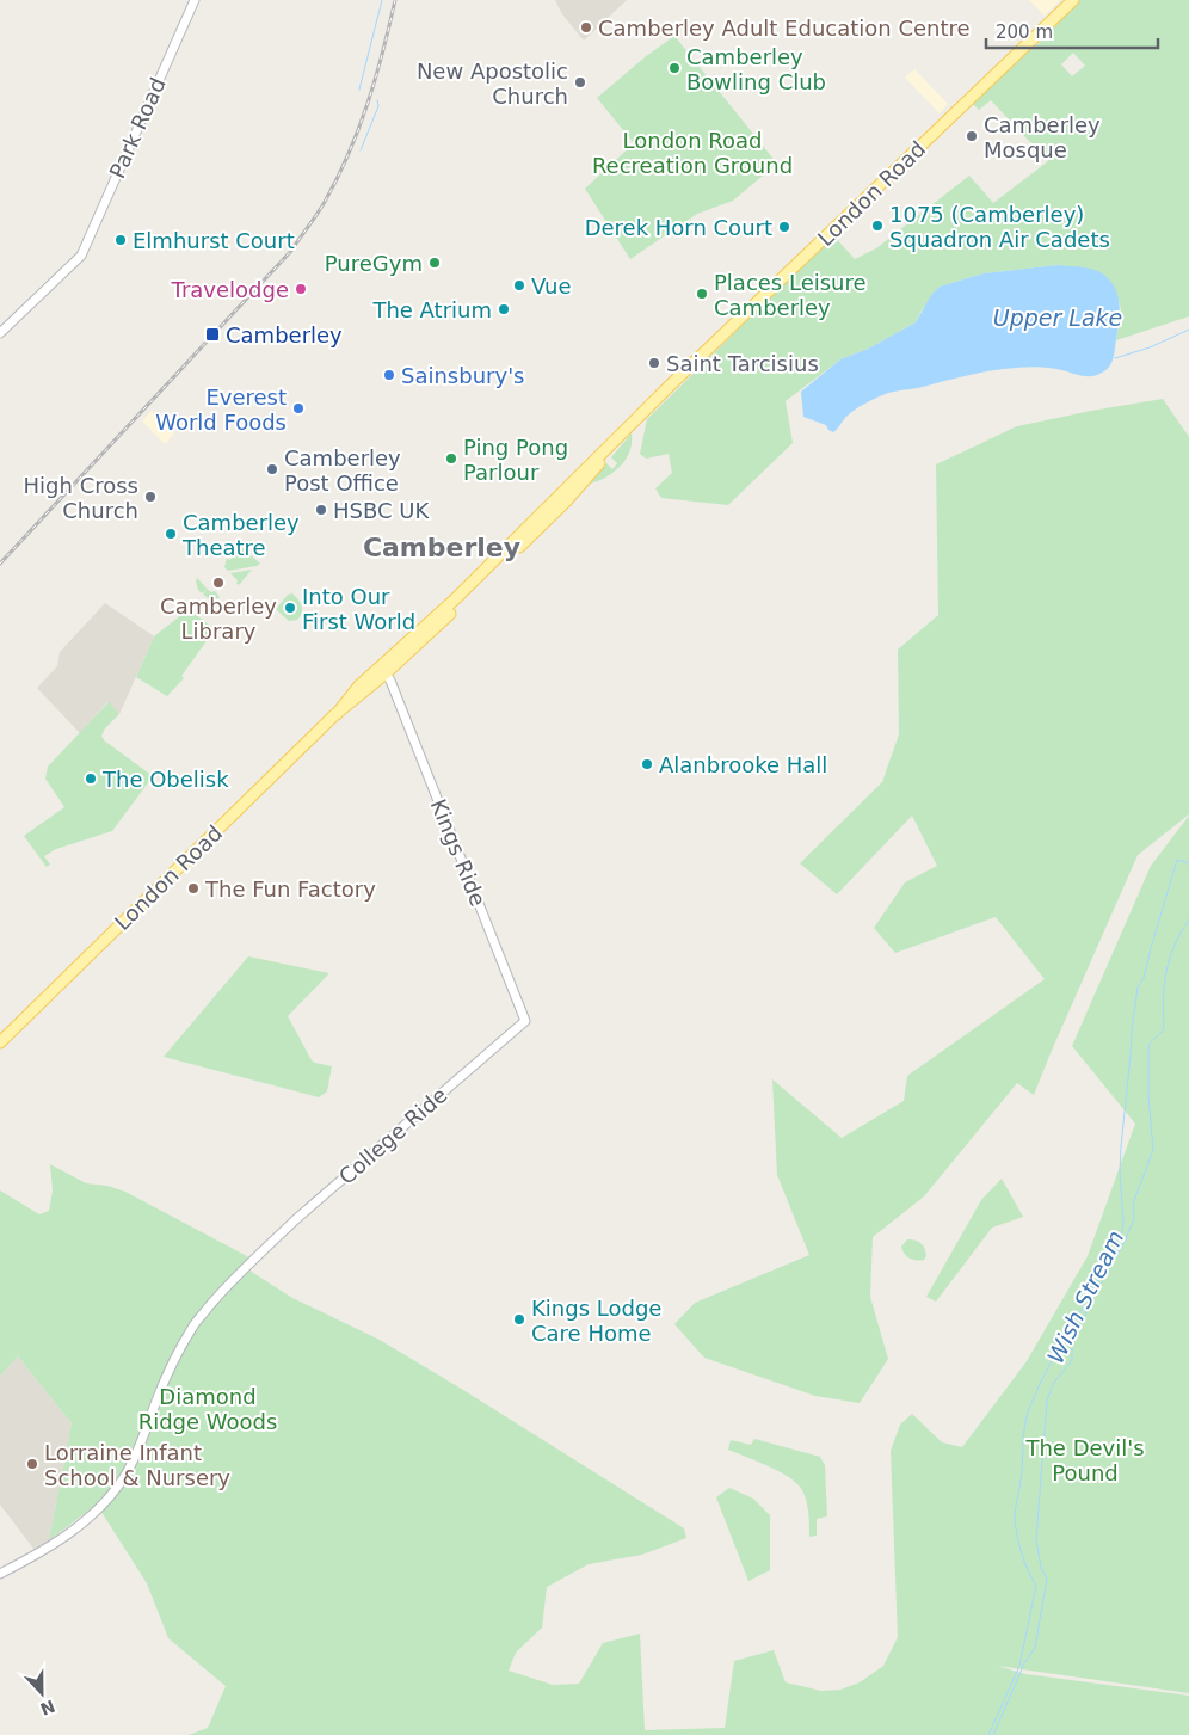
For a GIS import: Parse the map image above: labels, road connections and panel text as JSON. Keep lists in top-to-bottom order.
{
  "streets": {
    "main road": ["London Road"],
    "street": ["Park Road", "Kings Ride", "College Ride"]
  },
  "crossings": [
    ["London Road", "Kings Ride"],
    ["Kings Ride", "College Ride"]
  ],
  "districts": ["Camberley"],
  "water": ["Upper Lake", "Wish Stream"],
  "parks": ["London Road Recreation Ground", "Diamond Ridge Woods", "The Devil's Pound"],
  "places": {
    "other": [
      "Camberley Adult Education Centre",
      "Camberley Bowling Club",
      "New Apostolic Church",
      "Camberley Mosque",
      "1075 (Camberley) Squadron Air Cadets",
      "Derek Horn Court",
      "Elmhurst Court",
      "PureGym",
      "Vue",
      "Travelodge",
      "Places Leisure Camberley",
      "The Atrium",
      "Saint Tarcisius",
      "Sainsbury's",
      "Everest World Foods",
      "Ping Pong Parlour",
      "Camberley Post Office",
      "High Cross Church",
      "HSBC UK",
      "Camberley Theatre",
      "Camberley Library",
      "Into Our First World",
      "Alanbrooke Hall",
      "The Obelisk",
      "The Fun Factory",
      "Kings Lodge Care Home",
      "Lorraine Infant School & Nursery"
    ],
    "transit": ["Camberley"]
  },
  "scale_bar": "200 m",
  "north": "bottom"
}
